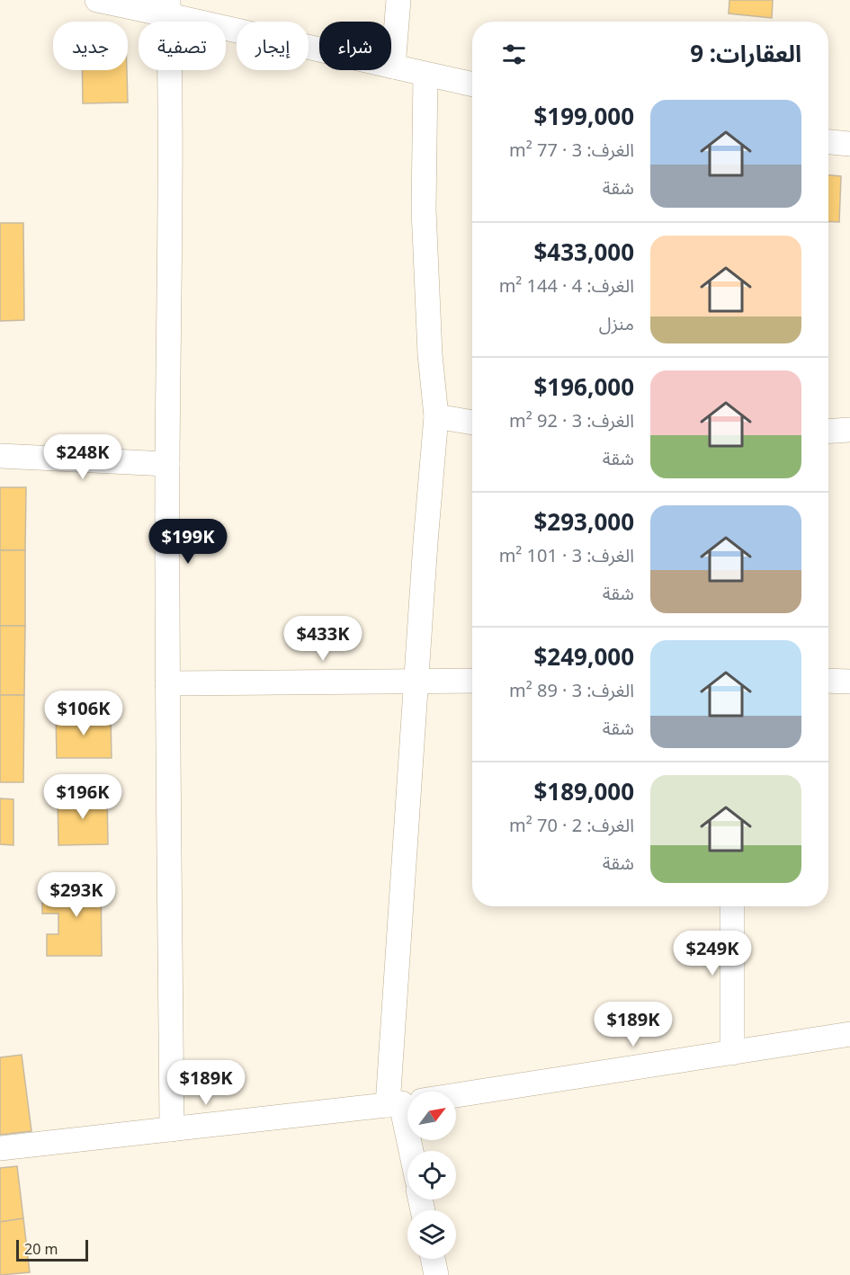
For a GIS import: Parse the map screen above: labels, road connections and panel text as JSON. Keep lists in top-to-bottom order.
{
  "scale_bar": "20 m",
  "north": "top right",
  "page": {
    "chip": [
      "شراء",
      "إيجار",
      "تصفية",
      "جديد"
    ],
    "heading": "العقارات: 9",
    "list": [
      {
        "name": "$199,000",
        "note": "الغرف: 3 · 77 m² · شقة"
      },
      {
        "name": "$433,000",
        "note": "الغرف: 4 · 144 m² · منزل"
      },
      {
        "name": "$196,000",
        "note": "الغرف: 3 · 92 m² · شقة"
      },
      {
        "name": "$293,000",
        "note": "الغرف: 3 · 101 m² · شقة"
      },
      {
        "name": "$249,000",
        "note": "الغرف: 3 · 89 m² · شقة"
      },
      {
        "name": "$189,000",
        "note": "الغرف: 2 · 70 m² · شقة"
      }
    ],
    "price": [
      "$248K",
      "$199K",
      "$433K",
      "$106K",
      "$196K",
      "$293K",
      "$249K",
      "$189K",
      "$189K"
    ],
    "scale": "20 m"
  }
}
